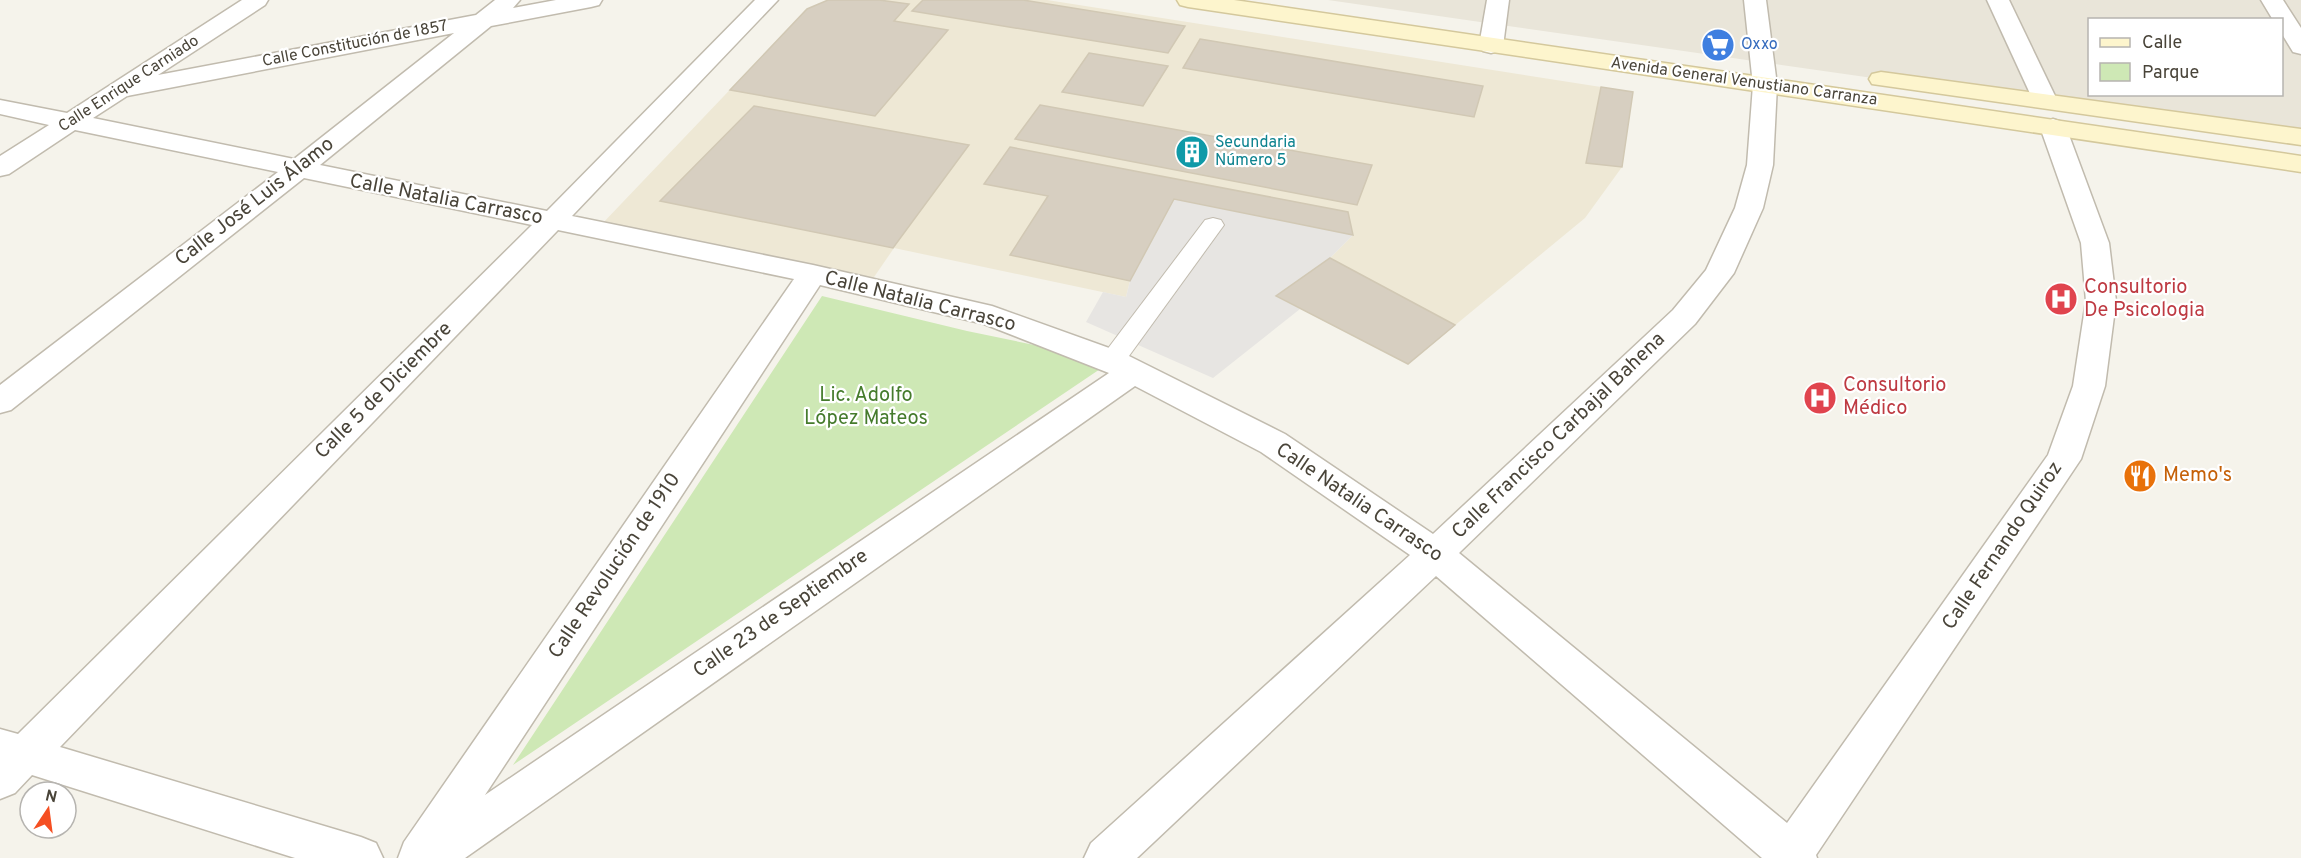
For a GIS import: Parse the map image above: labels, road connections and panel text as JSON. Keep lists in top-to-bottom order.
{
  "streets": {
    "main road": ["Avenida General Venustiano Carranza"],
    "street": [
      "Calle Constitución de 1857",
      "Calle Enrique Carniado",
      "Calle Natalia Carrasco",
      "Calle José Luis Álamo",
      "Calle 5 de Diciembre",
      "Calle Francisco Carbajal Bahena",
      "Calle Fernando Quiroz",
      "Calle Revolución de 1910",
      "Calle 23 de Septiembre"
    ]
  },
  "crossings": [
    ["Calle Constitución de 1857", "Calle Enrique Carniado"],
    ["Calle Constitución de 1857", "Calle José Luis Álamo"],
    ["Avenida General Venustiano Carranza", "Calle Francisco Carbajal Bahena"],
    ["Avenida General Venustiano Carranza", "Calle Fernando Quiroz"],
    ["Calle Enrique Carniado", "Calle Natalia Carrasco"],
    ["Calle Natalia Carrasco", "Calle José Luis Álamo"],
    ["Calle Natalia Carrasco", "Calle 5 de Diciembre"],
    ["Calle Natalia Carrasco", "Calle Francisco Carbajal Bahena"],
    ["Calle Natalia Carrasco", "Calle Fernando Quiroz"],
    ["Calle Natalia Carrasco", "Calle Revolución de 1910"],
    ["Calle Natalia Carrasco", "Calle 23 de Septiembre"]
  ],
  "parks": ["Lic. Adolfo López Mateos"],
  "places": {
    "supermarket": ["Oxxo"],
    "building": ["Secundaria Número 5"],
    "hospital": ["Consultorio De Psicologia", "Consultorio Médico"],
    "restaurant": ["Memo's"]
  },
  "legend": ["Calle", "Parque"],
  "north": "top"
}
